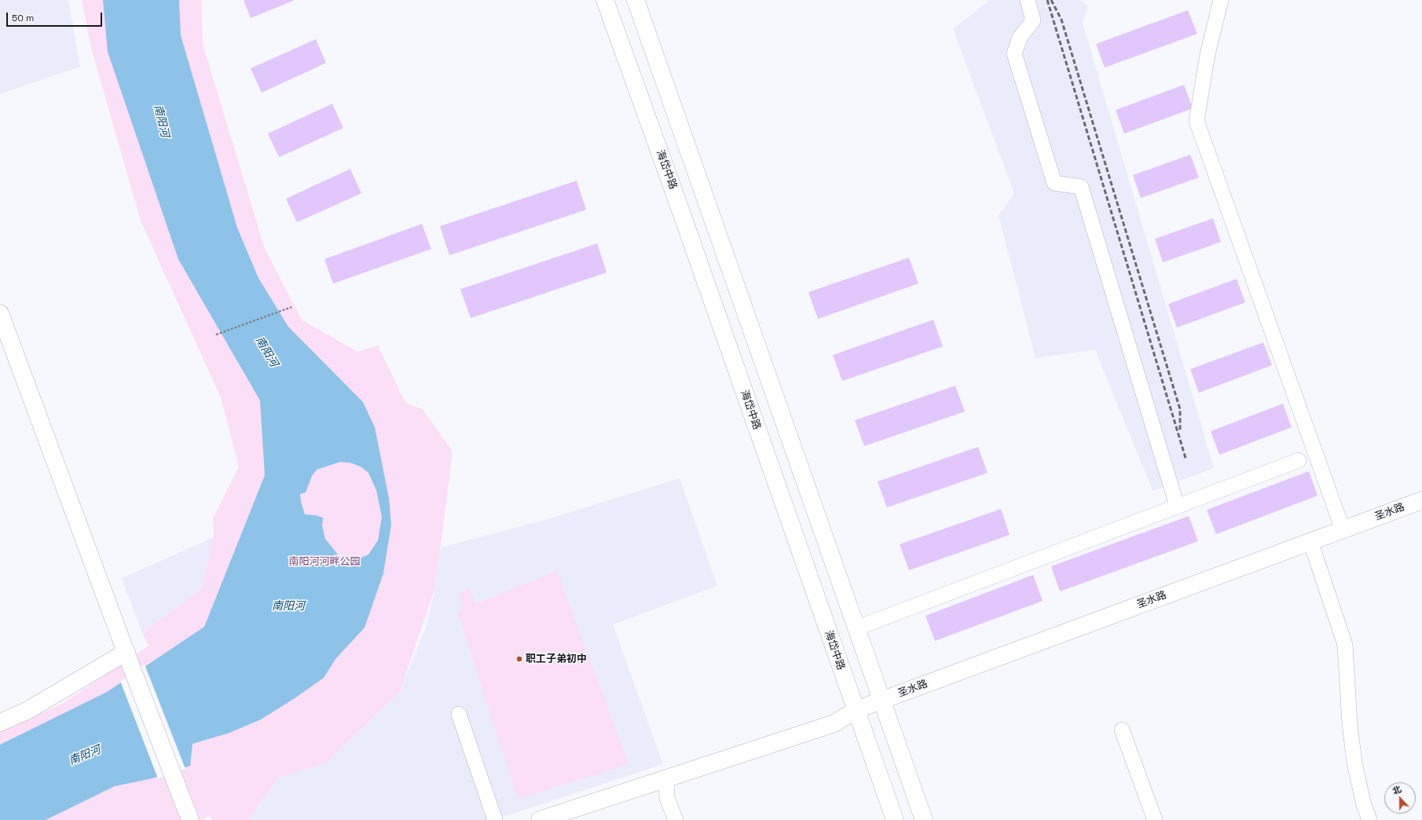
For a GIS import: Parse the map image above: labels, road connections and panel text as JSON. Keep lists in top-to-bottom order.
{
  "streets": {
    "main road": ["海岱中路", "圣水路"]
  },
  "crossings": [
    ["海岱中路", "圣水路"]
  ],
  "water": ["南阳河"],
  "parks": ["南阳河河畔公园"],
  "places": ["职工子弟初中"],
  "scale_bar": "50 m",
  "north": "top"
}
